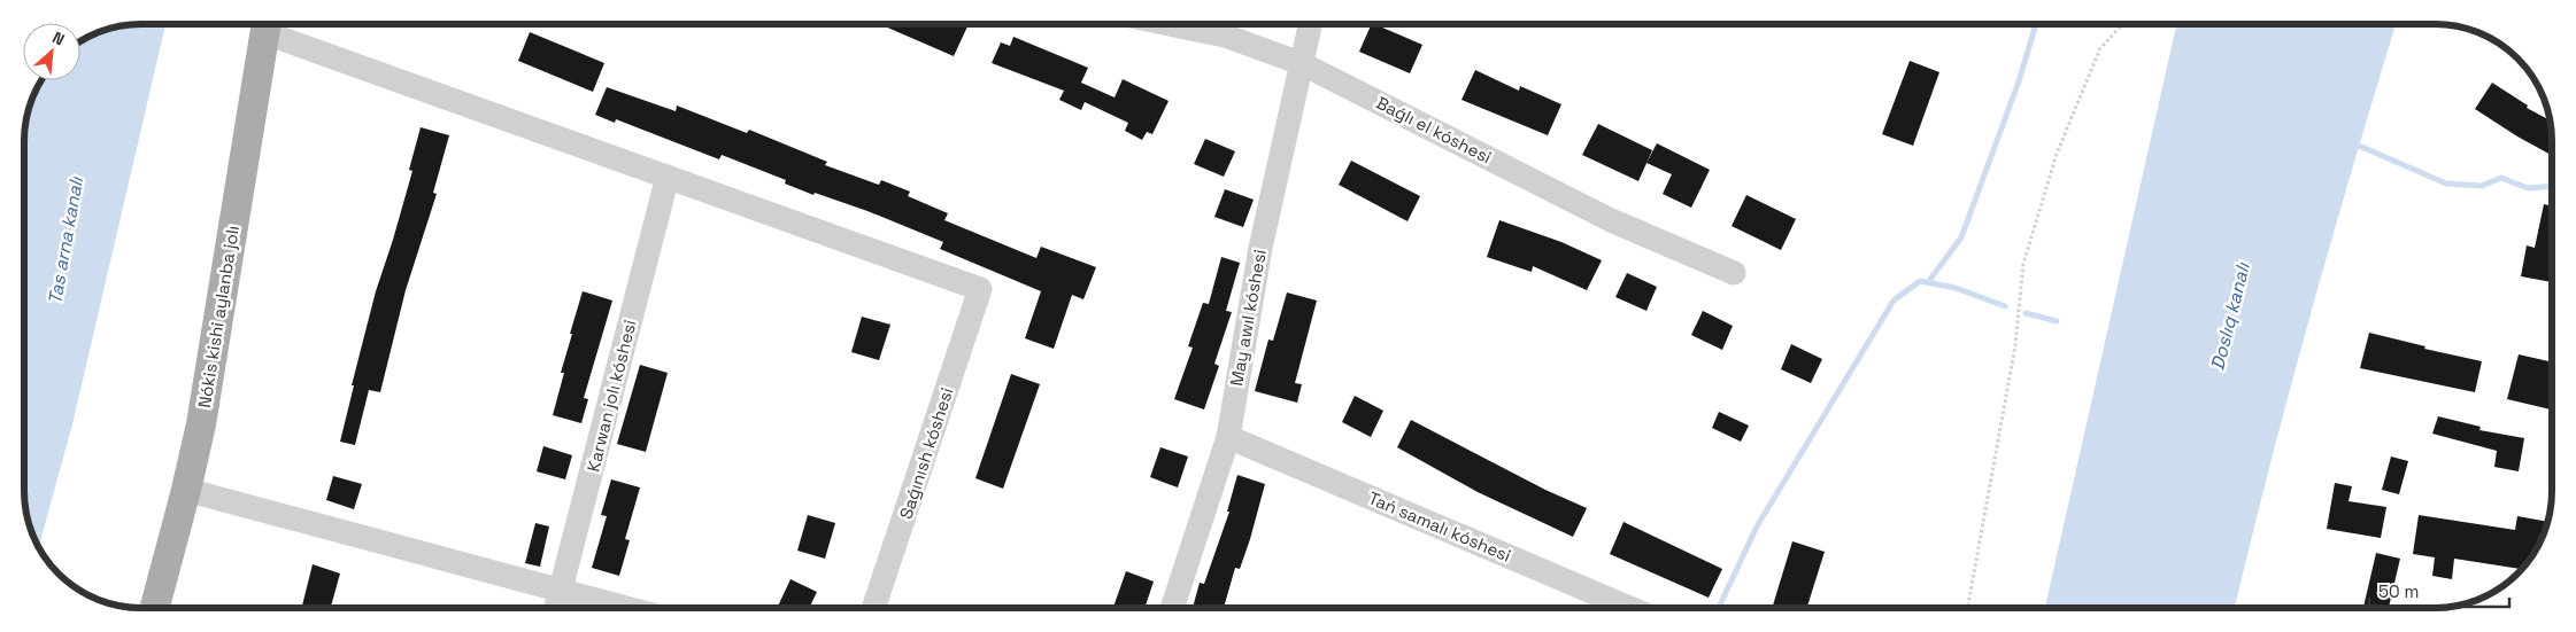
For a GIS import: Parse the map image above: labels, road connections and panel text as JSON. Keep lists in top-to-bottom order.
{
  "streets": {
    "main road": ["Nókis kishi aylanba jolı"],
    "street": [
      "Baǵlı el kóshesi",
      "May awıl kóshesi",
      "Karwan jolı kóshesi",
      "Saǵınısh kóshesi",
      "Tań samalı kóshesi"
    ]
  },
  "crossings": [
    ["Baǵlı el kóshesi", "May awıl kóshesi"],
    ["May awıl kóshesi", "Tań samalı kóshesi"],
    ["Karwan jolı kóshesi", "Saǵınısh kóshesi"]
  ],
  "water": ["Tas arna kanalı", "Doslıq kanalı"],
  "scale_bar": "50 m",
  "north": "top right"
}
